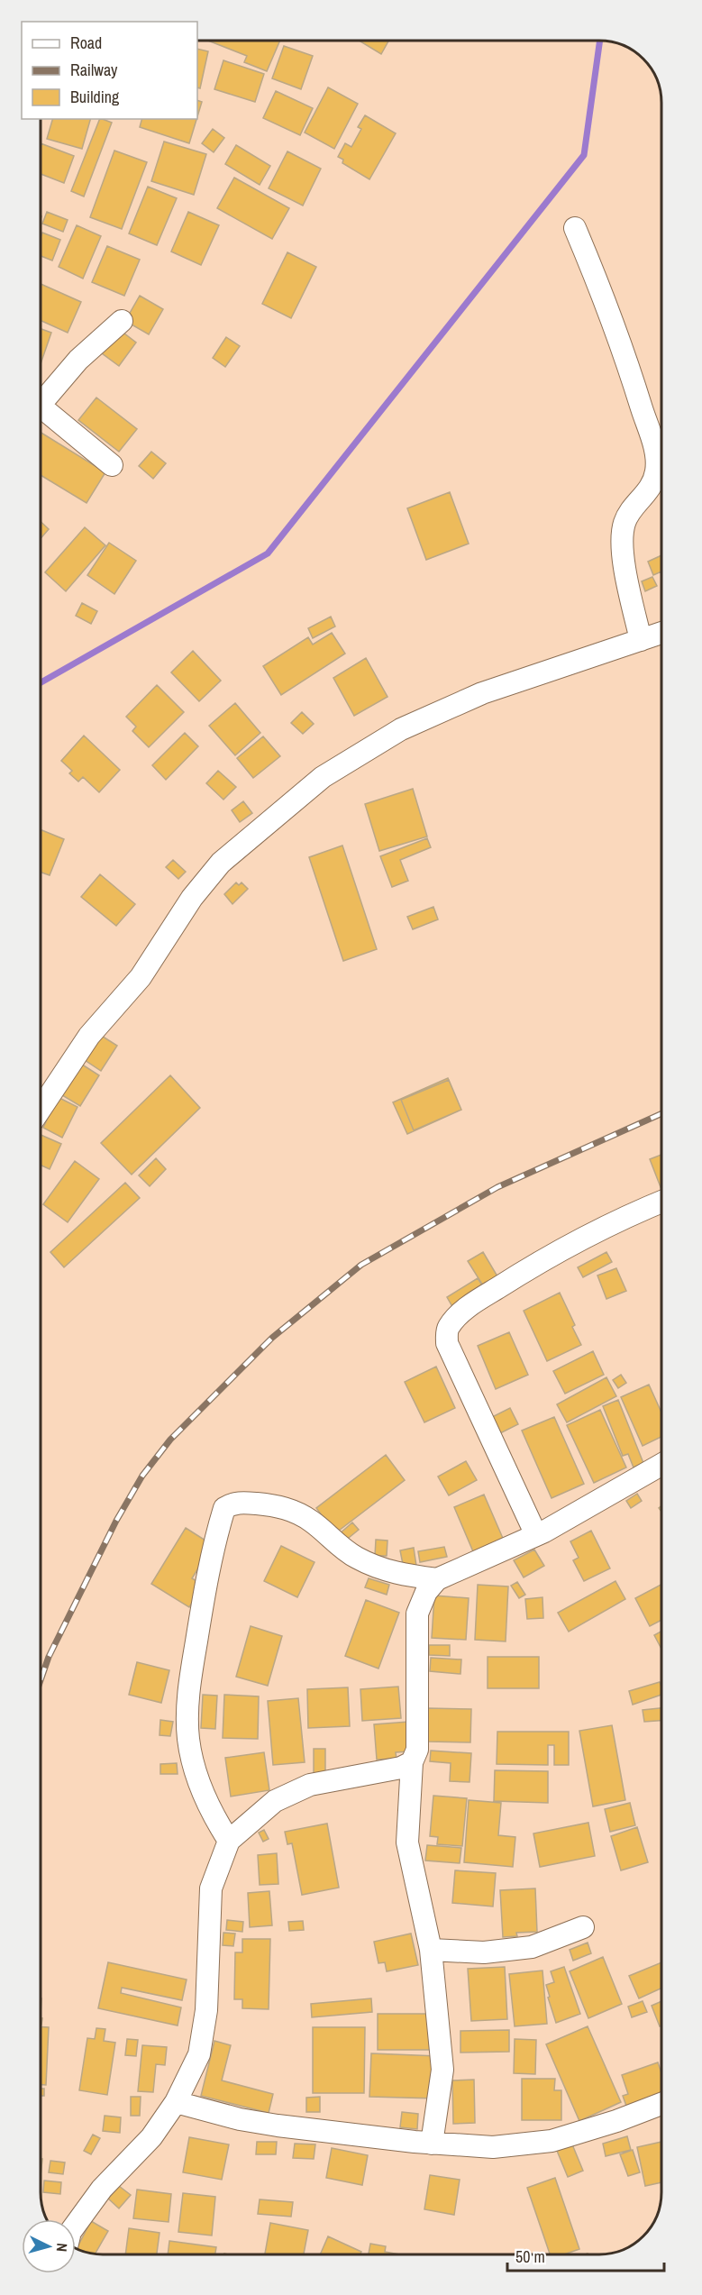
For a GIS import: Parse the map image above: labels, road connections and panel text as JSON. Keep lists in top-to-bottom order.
{
  "legend": ["Road", "Railway", "Building"],
  "scale_bar": "50 m",
  "north": "right"
}
